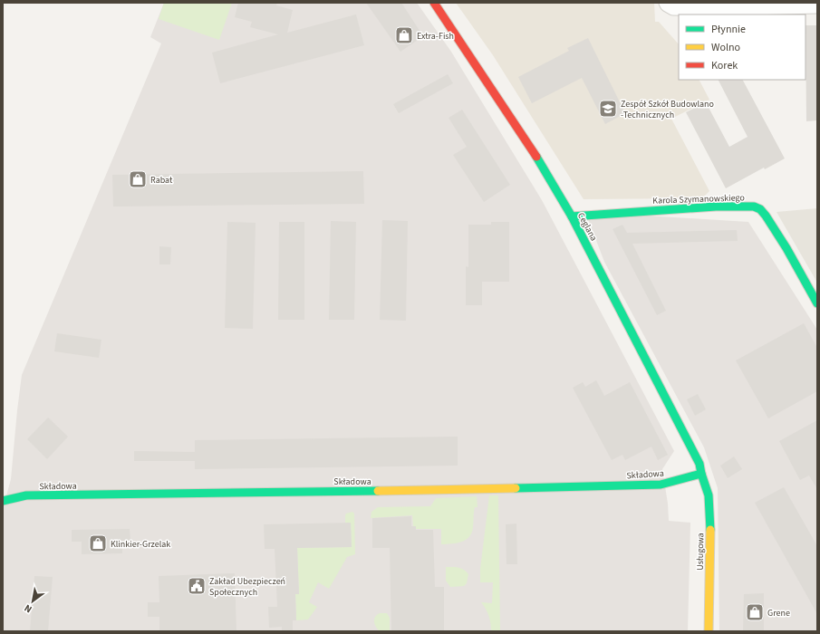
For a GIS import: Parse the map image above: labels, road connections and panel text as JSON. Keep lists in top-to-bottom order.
{
  "streets": {
    "street": [
      "Karola Szymanowskiego",
      "Ceglana",
      "Składowa",
      "Usługowa"
    ]
  },
  "crossings": [
    ["Karola Szymanowskiego", "Ceglana"],
    ["Ceglana", "Składowa"],
    ["Ceglana", "Usługowa"],
    ["Składowa", "Usługowa"]
  ],
  "places": {
    "shop": [
      "Extra-Fish",
      "Rabat",
      "Klinkier-Grzelak",
      "Grene"
    ],
    "school or university": ["Zespół Szkół Budowlano -Technicznych"],
    "public building": ["Zakład Ubezpieczeń Społecznych"]
  },
  "legend": ["Płynnie", "Wolno", "Korek"],
  "north": "bottom left"
}
